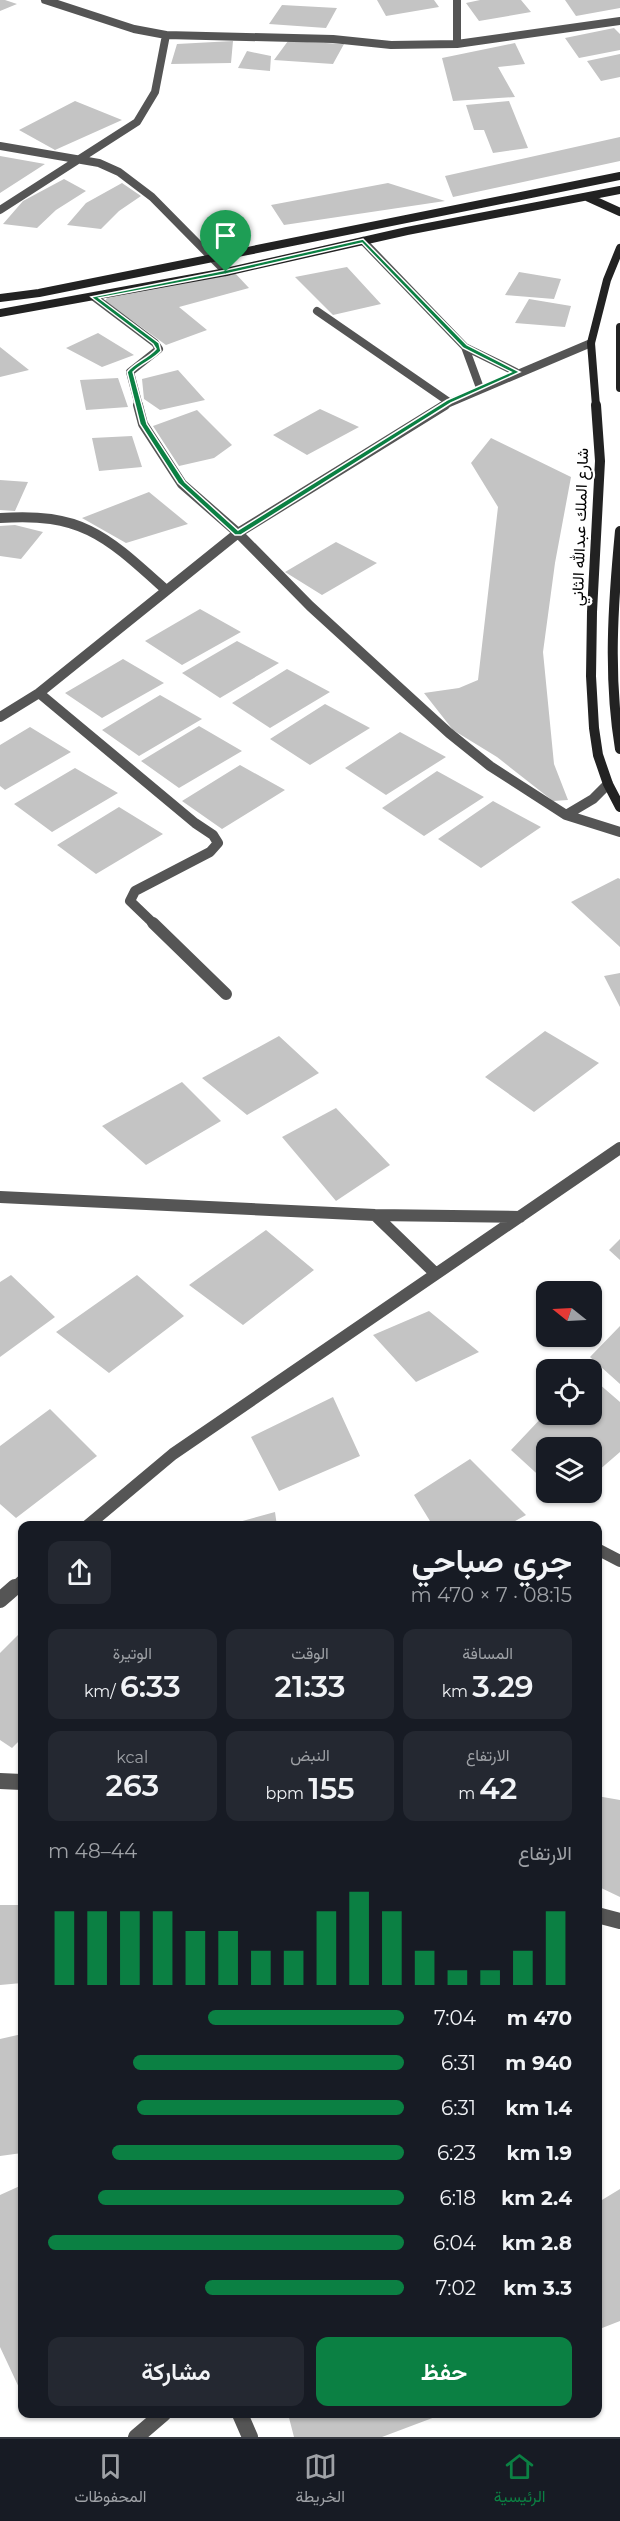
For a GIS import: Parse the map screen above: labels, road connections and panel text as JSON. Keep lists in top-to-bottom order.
{
  "streets": {
    "street": ["شارع الملك عبدالله الثاني"]
  },
  "north": "left",
  "page": {
    "heading": ["جري صباحي", "08:15 · 7 × 470 m"],
    "stats": [
      ["المسافة", "3.29 km"],
      ["الوقت", "21:33"],
      ["الوتيرة", "6:33 /km"],
      ["الارتفاع", "42 m"],
      ["النبض", "155 bpm"],
      ["kcal", "263"]
    ],
    "chart": ["الارتفاع", "44–48 m"],
    "list": [
      {
        "name": "470 m",
        "note": "7:04"
      },
      {
        "name": "940 m",
        "note": "6:31"
      },
      {
        "name": "1.4 km",
        "note": "6:31"
      },
      {
        "name": "1.9 km",
        "note": "6:23"
      },
      {
        "name": "2.4 km",
        "note": "6:18"
      },
      {
        "name": "2.8 km",
        "note": "6:04"
      },
      {
        "name": "3.3 km",
        "note": "7:02"
      }
    ],
    "buttons": ["حفظ", "مشاركة"],
    "tabs": ["الرئيسية", "الخريطة", "المحفوظات"]
  }
}
